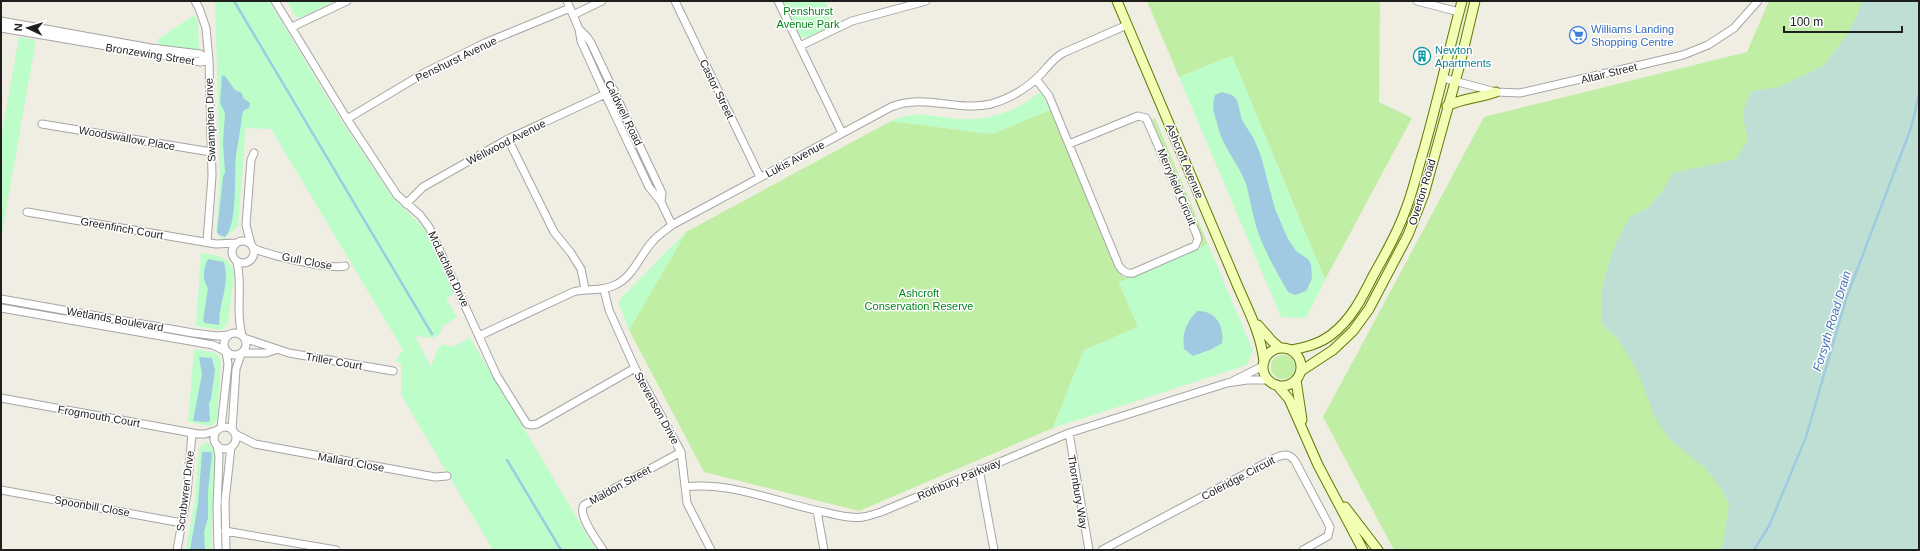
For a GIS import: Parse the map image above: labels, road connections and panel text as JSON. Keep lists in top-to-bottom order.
{
  "streets": {
    "street": [
      "Bronzewing Street",
      "Penshurst Avenue",
      "Altair Street",
      "Castor Street",
      "Caldwell Road",
      "Swamphen Drive",
      "Woodswallow Place",
      "Wellwood Avenue",
      "Lukis Avenue",
      "Ashcroft Avenue",
      "Merryfield Circuit",
      "Overton Road",
      "Greenfinch Court",
      "Gull Close",
      "McLachlan Drive",
      "Wetlands Boulevard",
      "Triller Court",
      "Stevenson Drive",
      "Frogmouth Court",
      "Mallard Close",
      "Coleridge Circuit",
      "Rothbury Parkway",
      "Maldon Street",
      "Scrubwren Drive",
      "Thornbury Way",
      "Spoonbill Close"
    ]
  },
  "crossings": [
    ["Bronzewing Street", "Swamphen Drive"],
    ["Penshurst Avenue", "Caldwell Road"],
    ["Penshurst Avenue", "McLachlan Drive"],
    ["Altair Street", "Overton Road"],
    ["Castor Street", "Lukis Avenue"],
    ["Caldwell Road", "Wellwood Avenue"],
    ["Caldwell Road", "Lukis Avenue"],
    ["Swamphen Drive", "Woodswallow Place"],
    ["Swamphen Drive", "Greenfinch Court"],
    ["Wellwood Avenue", "McLachlan Drive"],
    ["Lukis Avenue", "Ashcroft Avenue"],
    ["Lukis Avenue", "Merryfield Circuit"],
    ["Lukis Avenue", "Stevenson Drive"],
    ["Ashcroft Avenue", "Overton Road"],
    ["Ashcroft Avenue", "Rothbury Parkway"],
    ["Overton Road", "Rothbury Parkway"],
    ["Greenfinch Court", "Gull Close"],
    ["McLachlan Drive", "Stevenson Drive"],
    ["Wetlands Boulevard", "Triller Court"],
    ["Stevenson Drive", "Rothbury Parkway"],
    ["Stevenson Drive", "Maldon Street"],
    ["Frogmouth Court", "Mallard Close"],
    ["Frogmouth Court", "Scrubwren Drive"],
    ["Rothbury Parkway", "Thornbury Way"],
    ["Scrubwren Drive", "Spoonbill Close"]
  ],
  "water": ["Forsyth Road Drain"],
  "parks": ["Penshurst Avenue Park", "Ashcroft Conservation Reserve"],
  "places": {
    "supermarket": ["Williams Landing Shopping Centre"],
    "building": ["Newton Apartments"]
  },
  "scale_bar": "100 m",
  "north": "left"
}
